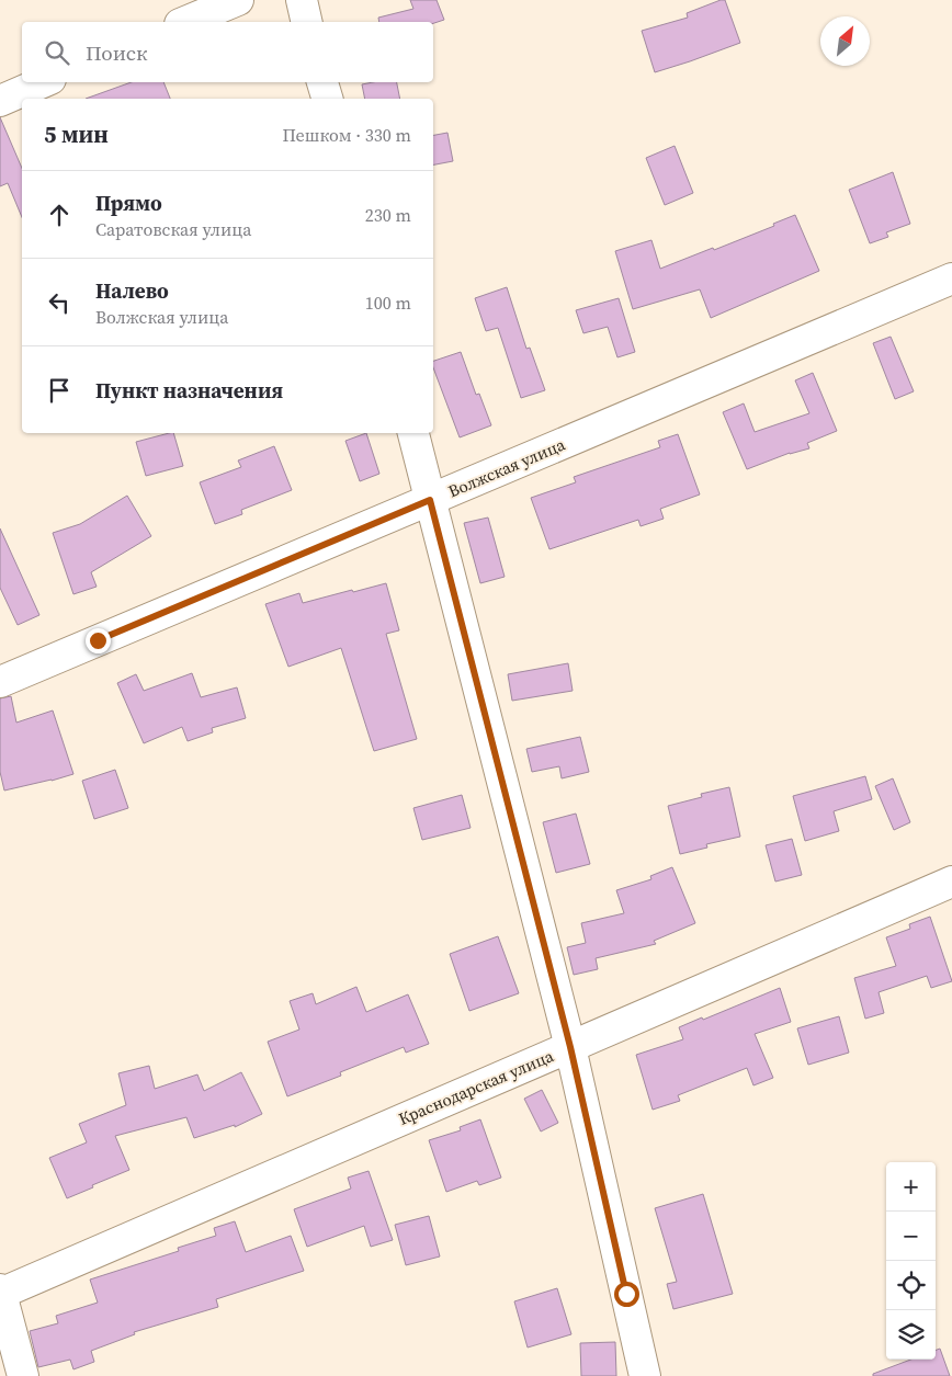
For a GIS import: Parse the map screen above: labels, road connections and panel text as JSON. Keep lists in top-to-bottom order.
{
  "streets": {
    "street": ["Волжская улица", "Краснодарская улица"]
  },
  "north": "top right",
  "page": {
    "search": "Поиск",
    "heading": ["5 мин", "Пешком · 330 m"],
    "list": [
      ["Прямо", "Саратовская улица", "230 m"],
      ["Налево", "Волжская улица", "100 m"],
      "Пункт назначения"
    ],
    "map_buttons": ["+", "−"]
  }
}
